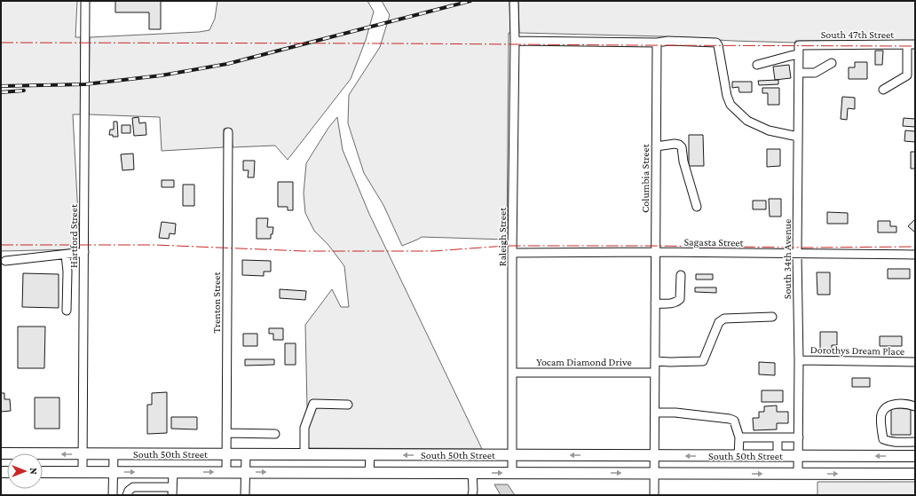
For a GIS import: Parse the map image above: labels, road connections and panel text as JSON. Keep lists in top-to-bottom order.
{
  "streets": {
    "main road": ["South 50th Street"],
    "street": [
      "South 47th Street",
      "Columbia Street",
      "Hartford Street",
      "Raleigh Street",
      "Sagasta Street",
      "South 34th Avenue",
      "Trenton Street",
      "Dorothys Dream Place",
      "Yocam Diamond Drive"
    ]
  },
  "crossings": [
    ["South 47th Street", "South 34th Avenue"],
    ["Columbia Street", "Sagasta Street"],
    ["Columbia Street", "Yocam Diamond Drive"],
    ["Columbia Street", "South 50th Street"],
    ["Hartford Street", "South 50th Street"],
    ["Raleigh Street", "Sagasta Street"],
    ["Raleigh Street", "Yocam Diamond Drive"],
    ["Raleigh Street", "South 50th Street"],
    ["Sagasta Street", "South 34th Avenue"],
    ["South 34th Avenue", "Dorothys Dream Place"],
    ["South 34th Avenue", "South 50th Street"],
    ["Trenton Street", "South 50th Street"]
  ],
  "north": "right"
}
